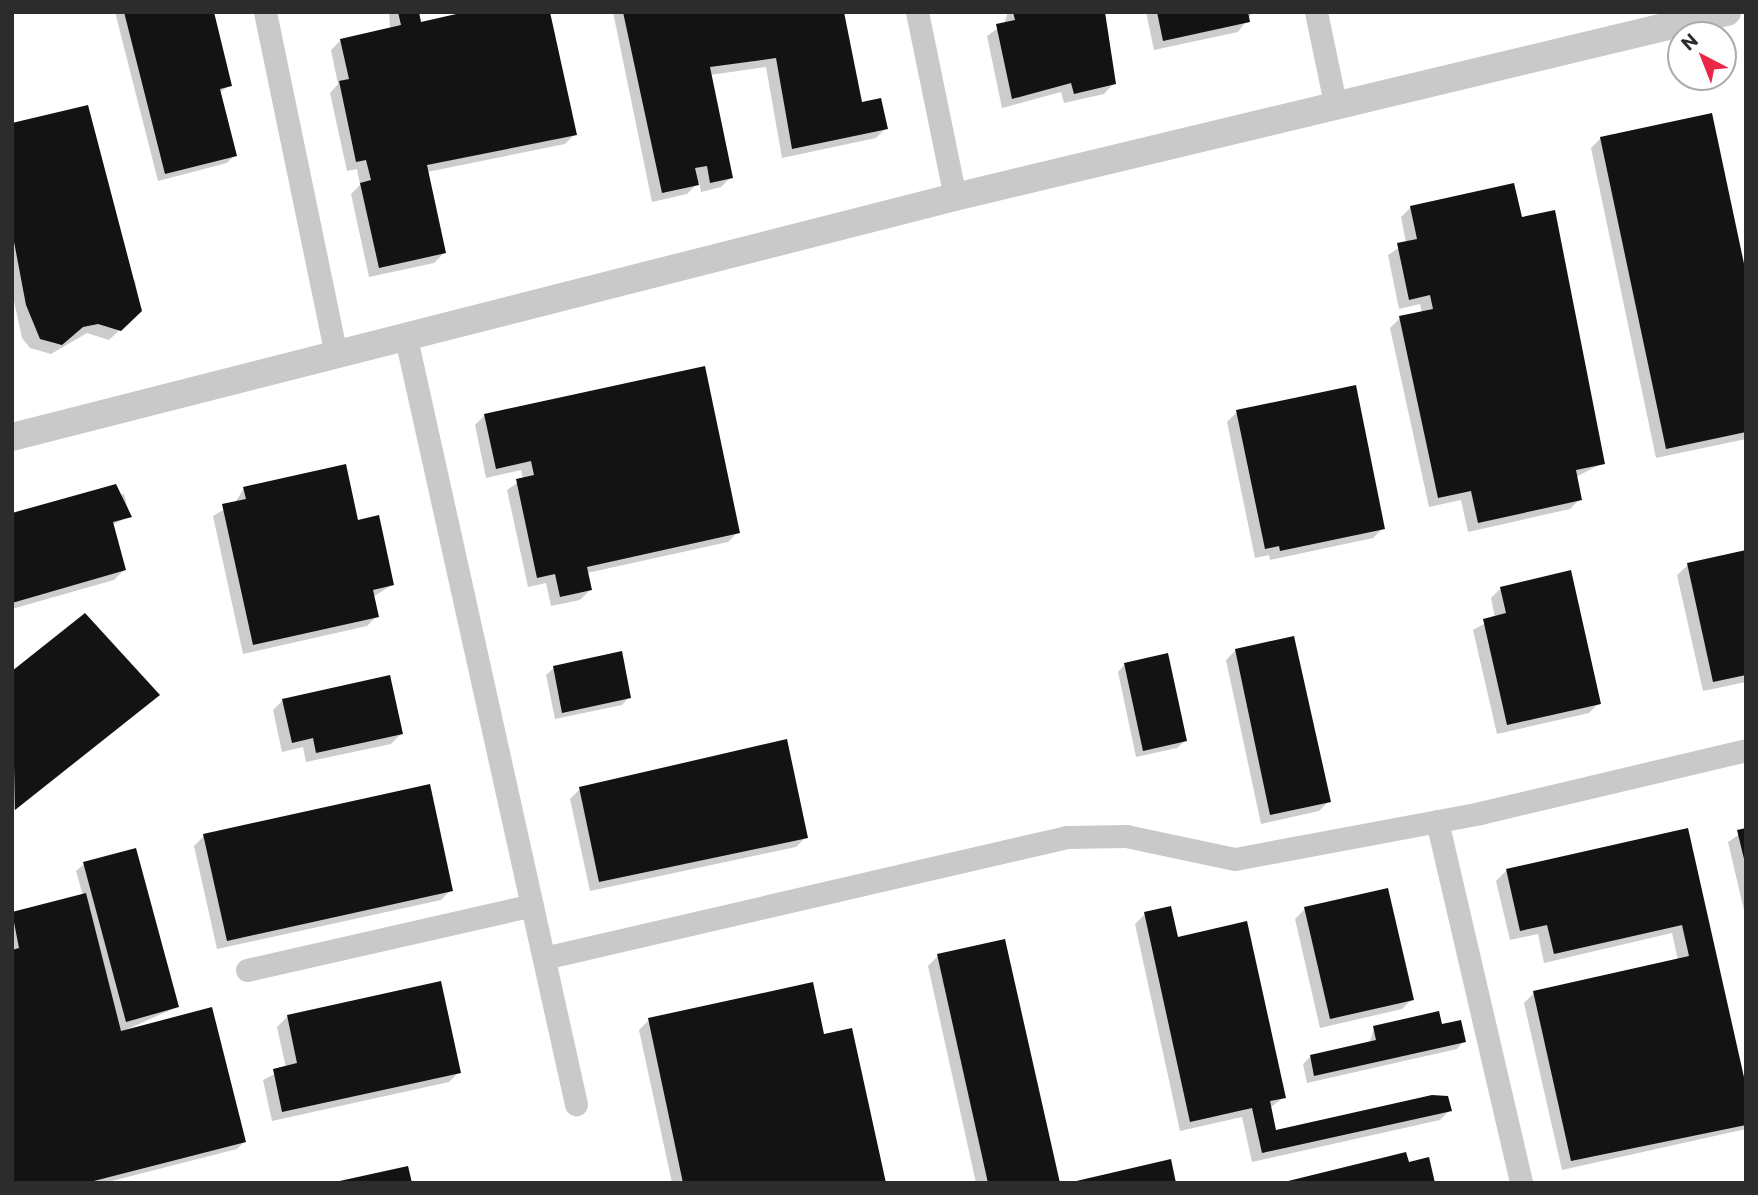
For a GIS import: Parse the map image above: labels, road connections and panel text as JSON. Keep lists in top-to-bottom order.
{
  "north": "top left"
}
